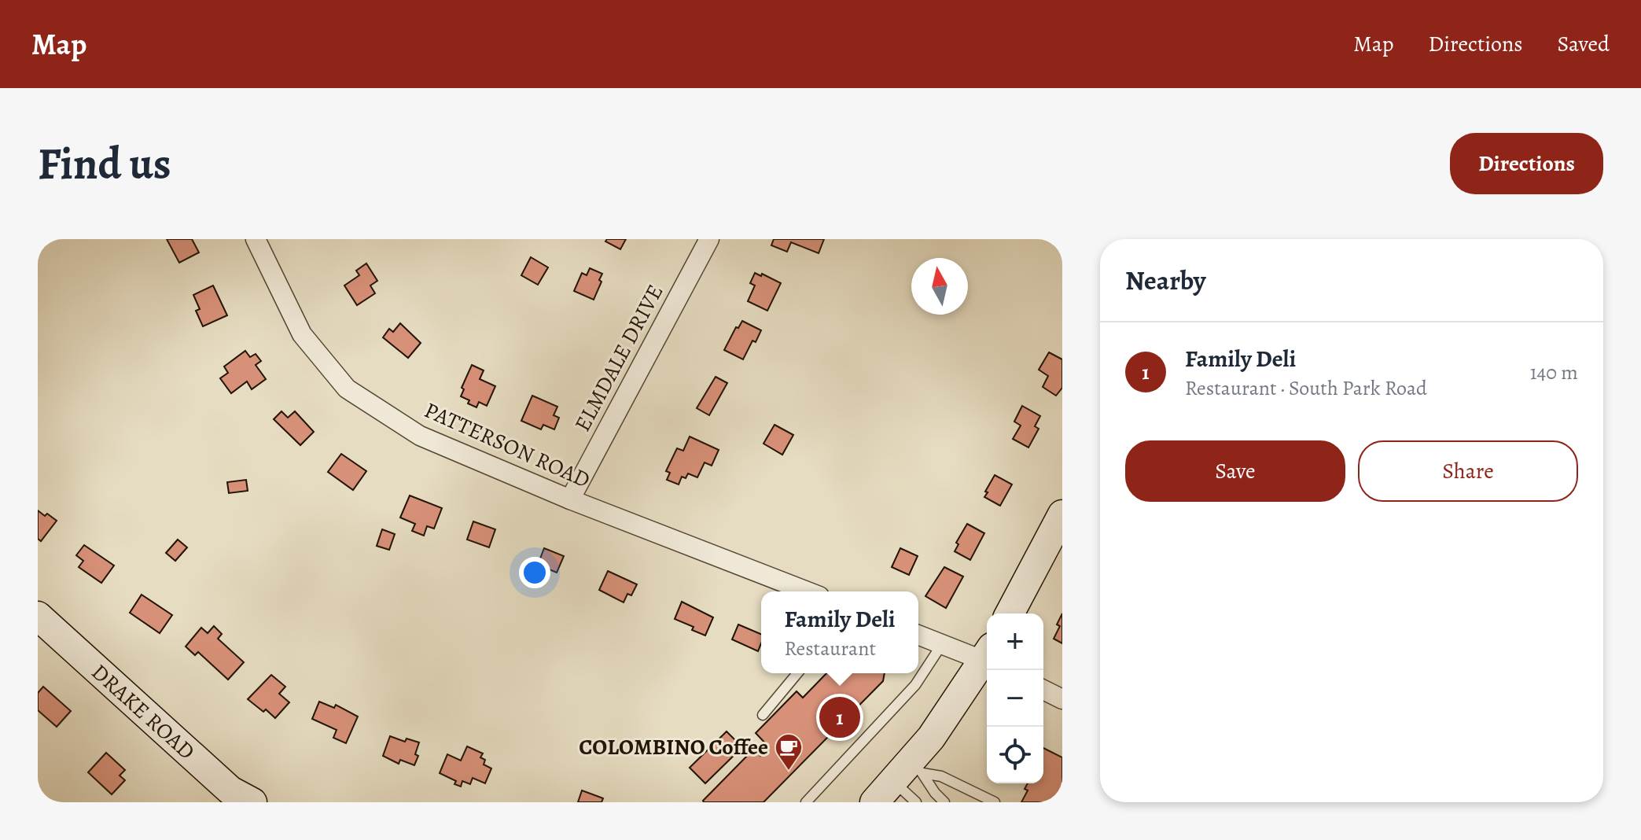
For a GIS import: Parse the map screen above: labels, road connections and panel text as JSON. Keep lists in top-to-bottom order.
{
  "streets": {
    "street": ["ELMDALE DRIVE", "PATTERSON ROAD", "DRAKE ROAD"]
  },
  "crossings": [
    ["ELMDALE DRIVE", "PATTERSON ROAD"]
  ],
  "places": {
    "cafe": ["COLOMBINO Coffee"]
  },
  "north": "top",
  "page": {
    "header": "Map",
    "nav": ["Map", "Directions", "Saved"],
    "buttons": [
      "Directions",
      ["Save", "Share"]
    ],
    "title": "Find us",
    "heading": "Nearby",
    "list": [
      {
        "mark": "1",
        "name": "Family Deli",
        "note": "Restaurant · South Park Road",
        "value": "140 m"
      }
    ],
    "popup": ["Family Deli", "Restaurant"],
    "map_buttons": ["+", "−"],
    "pins": "1"
  }
}
